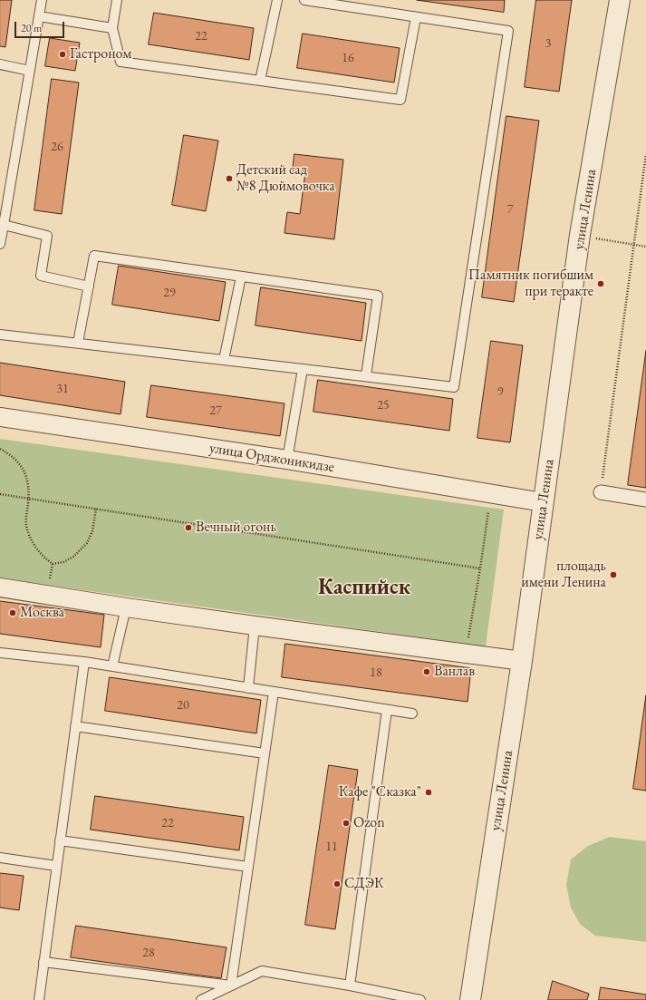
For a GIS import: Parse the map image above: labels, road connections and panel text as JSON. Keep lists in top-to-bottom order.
{
  "streets": {
    "street": ["улица Ленина", "улица Орджоникидзе"]
  },
  "crossings": [
    ["улица Ленина", "улица Орджоникидзе"]
  ],
  "districts": ["Каспийск"],
  "places": [
    "Гастроном",
    "Детский сад №8 Дюймовочка",
    "Памятник погибшим при теракте",
    "Вечный огонь",
    "площадь имени Ленина",
    "Москва",
    "Ванлав",
    "Кафе \"Сказка\"",
    "Ozon",
    "СДЭК"
  ],
  "house_numbers": [
    "22",
    "3",
    "16",
    "26",
    "7",
    "29",
    "31",
    "9",
    "25",
    "27",
    "18",
    "20",
    "22",
    "11",
    "28"
  ],
  "scale_bar": "20 m"
}
